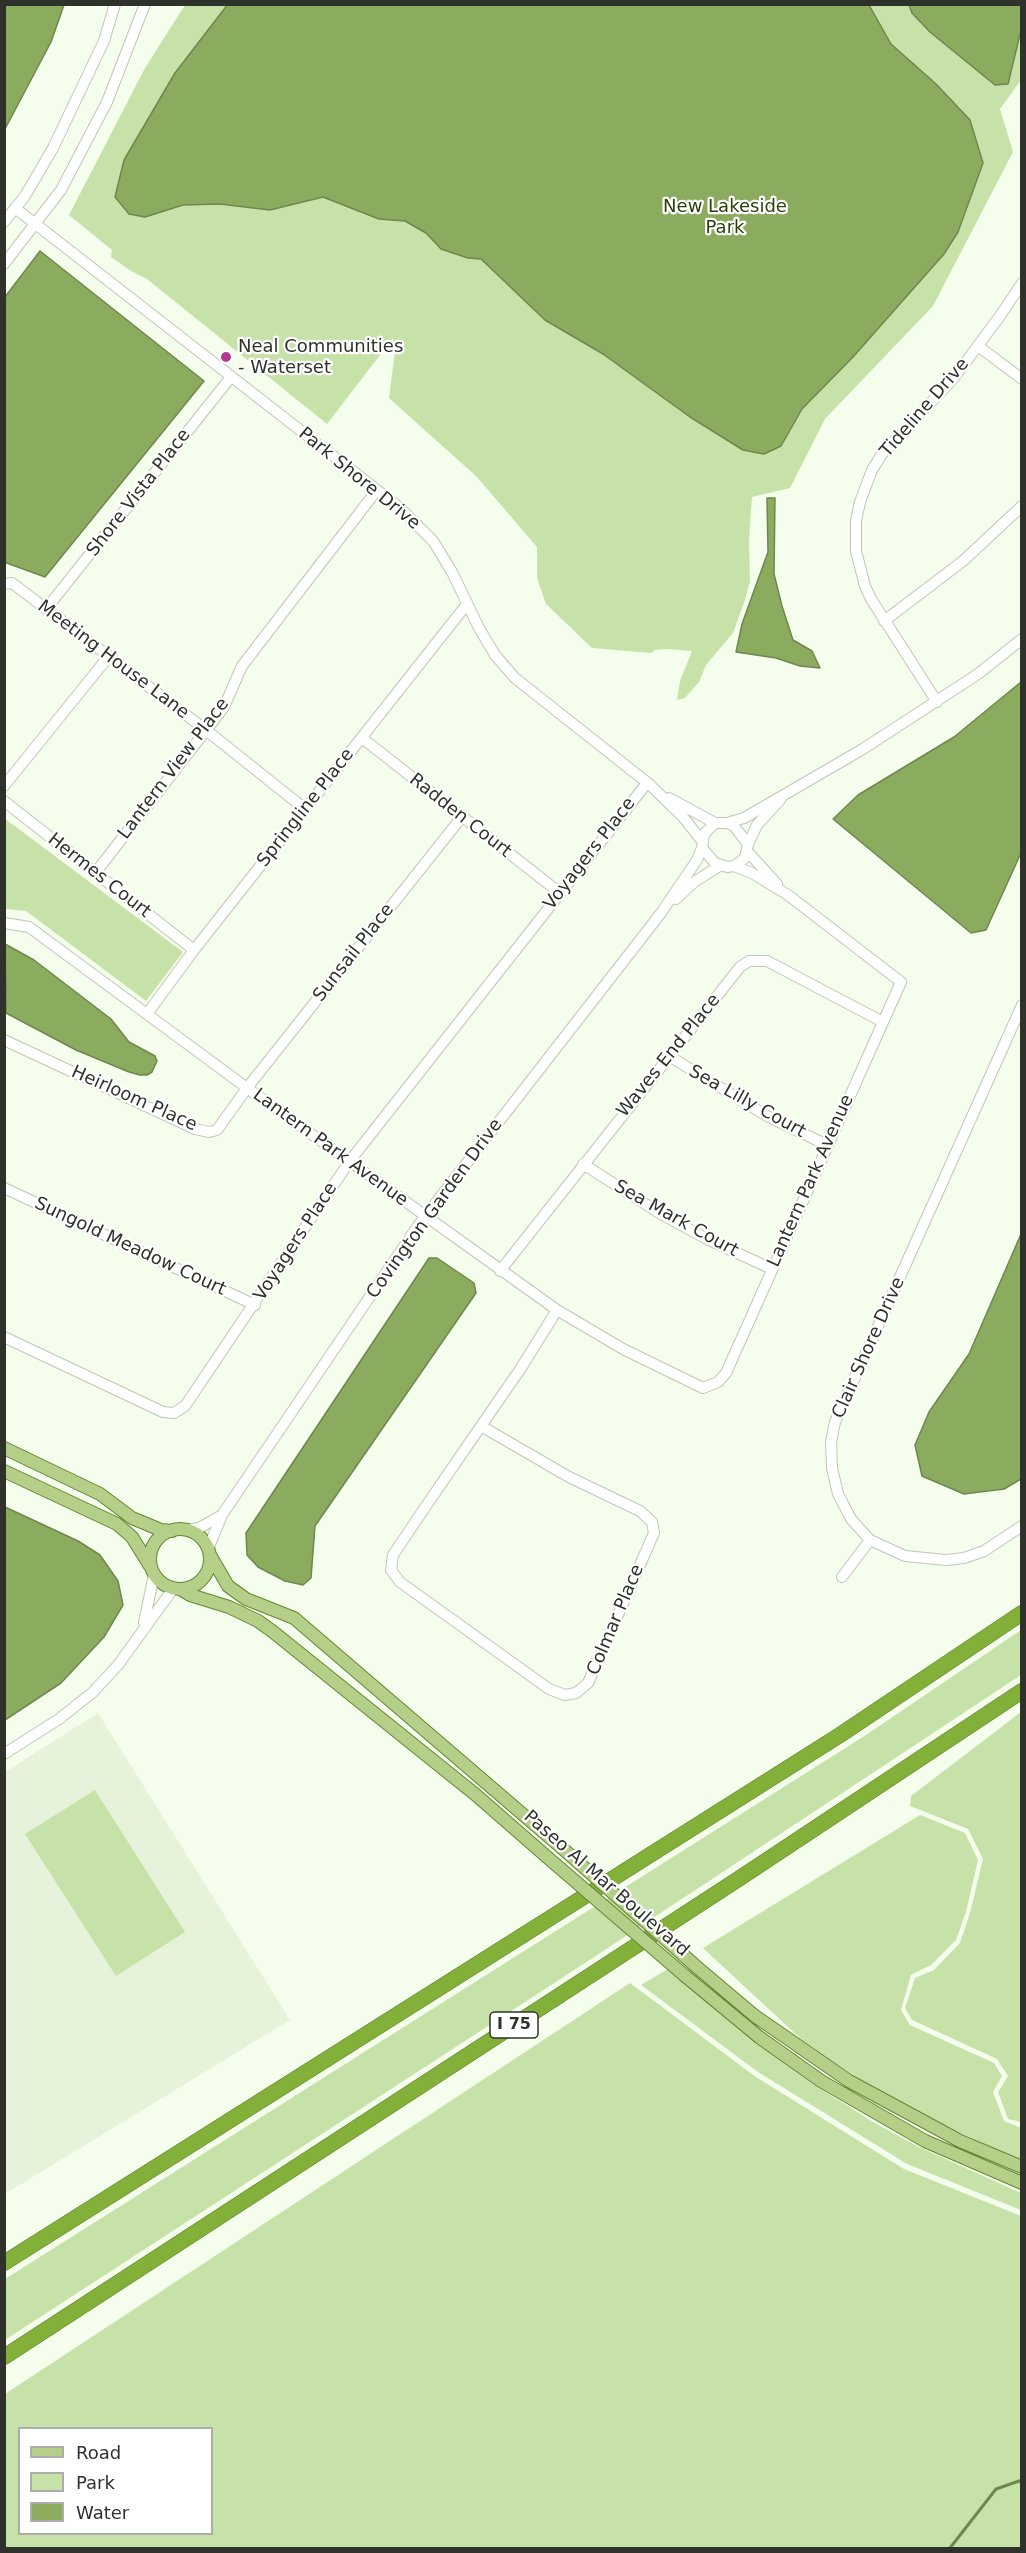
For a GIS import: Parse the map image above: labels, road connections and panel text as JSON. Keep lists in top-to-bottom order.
{
  "streets": {
    "highway": ["I 75"],
    "main road": ["Paseo Al Mar Boulevard"],
    "street": [
      "Tideline Drive",
      "Park Shore Drive",
      "Shore Vista Place",
      "Meeting House Lane",
      "Lantern View Place",
      "Springline Place",
      "Radden Court",
      "Voyagers Place",
      "Hermes Court",
      "Sunsail Place",
      "Waves End Place",
      "Heirloom Place",
      "Sea Lilly Court",
      "Lantern Park Avenue",
      "Covington Garden Drive",
      "Sea Mark Court",
      "Sungold Meadow Court",
      "Clair Shore Drive",
      "Colmar Place"
    ]
  },
  "crossings": [
    ["Park Shore Drive", "Shore Vista Place"],
    ["Park Shore Drive", "Lantern View Place"],
    ["Park Shore Drive", "Springline Place"],
    ["Park Shore Drive", "Voyagers Place"],
    ["Park Shore Drive", "Covington Garden Drive"],
    ["Shore Vista Place", "Meeting House Lane"],
    ["Meeting House Lane", "Lantern View Place"],
    ["Meeting House Lane", "Springline Place"],
    ["Lantern View Place", "Hermes Court"],
    ["Springline Place", "Radden Court"],
    ["Springline Place", "Hermes Court"],
    ["Springline Place", "Lantern Park Avenue"],
    ["Radden Court", "Voyagers Place"],
    ["Radden Court", "Sunsail Place"],
    ["Voyagers Place", "Lantern Park Avenue"],
    ["Voyagers Place", "Sungold Meadow Court"],
    ["Sunsail Place", "Heirloom Place"],
    ["Sunsail Place", "Lantern Park Avenue"],
    ["Waves End Place", "Sea Lilly Court"],
    ["Waves End Place", "Lantern Park Avenue"],
    ["Waves End Place", "Sea Mark Court"],
    ["Heirloom Place", "Lantern Park Avenue"],
    ["Sea Lilly Court", "Lantern Park Avenue"],
    ["Lantern Park Avenue", "Covington Garden Drive"],
    ["Lantern Park Avenue", "Sea Mark Court"],
    ["Lantern Park Avenue", "Colmar Place"],
    ["Covington Garden Drive", "Paseo Al Mar Boulevard"]
  ],
  "parks": ["New Lakeside Park"],
  "places": ["Neal Communities - Waterset"],
  "legend": ["Road", "Park", "Water"]
}
